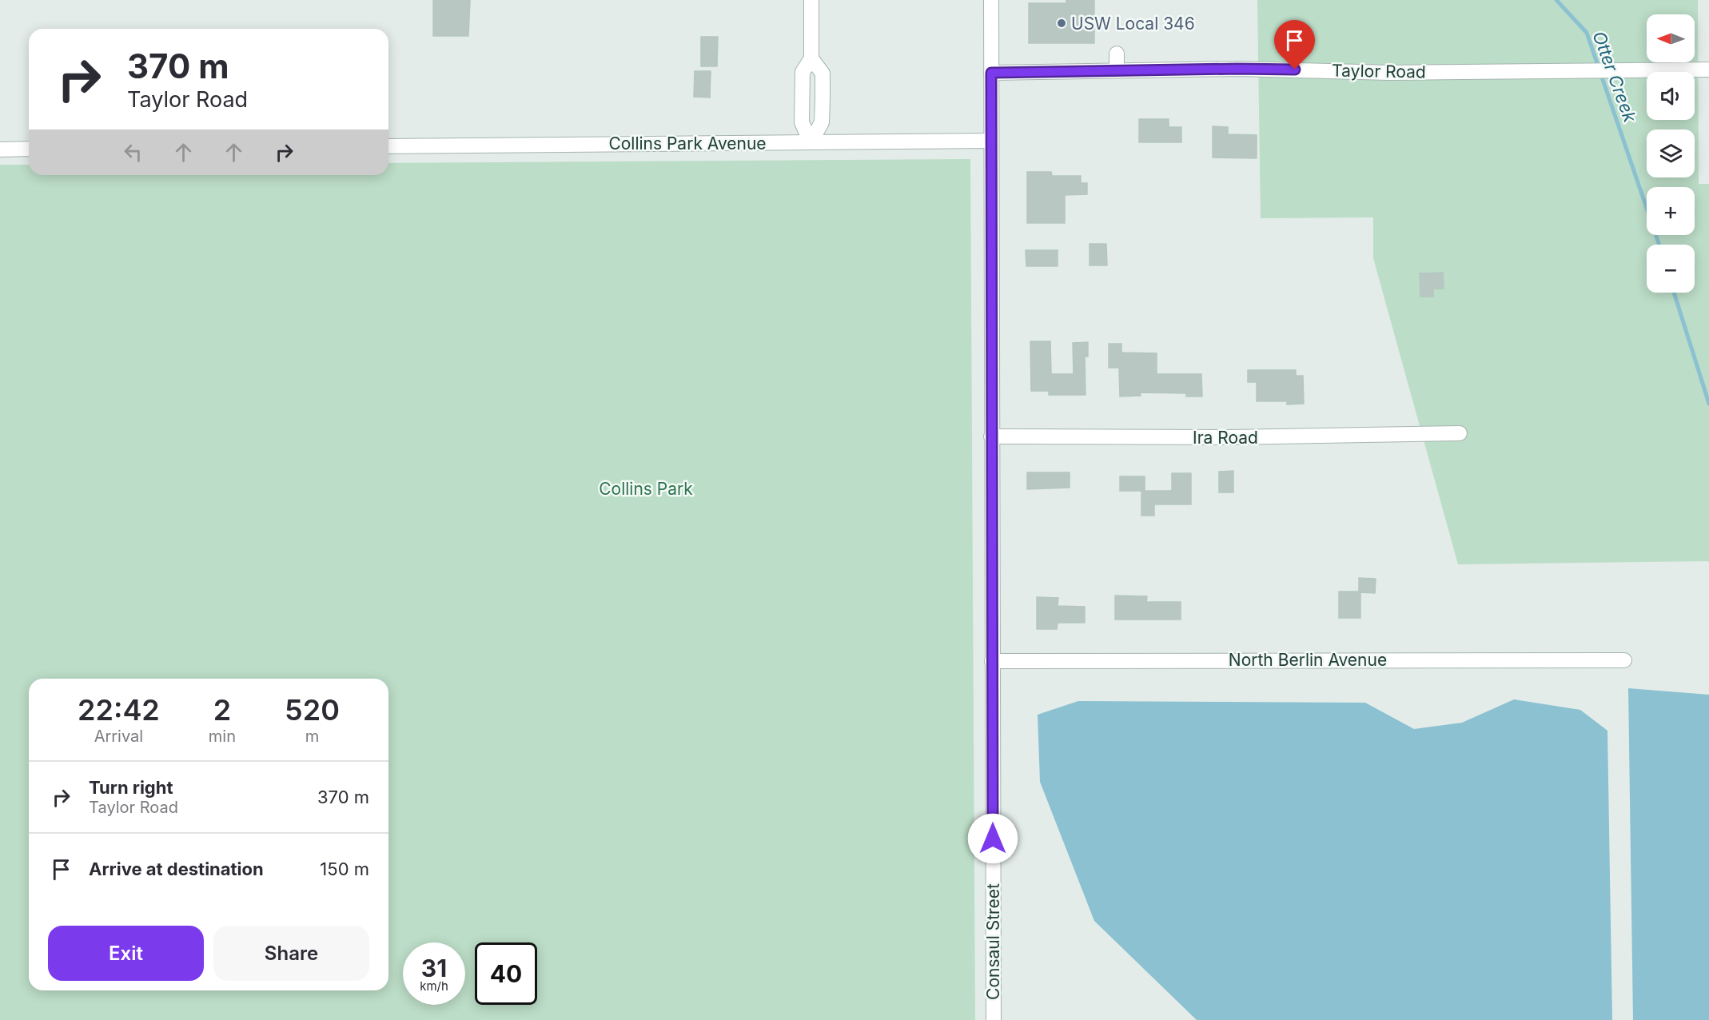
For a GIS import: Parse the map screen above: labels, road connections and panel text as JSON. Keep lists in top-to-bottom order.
{
  "streets": {
    "street": [
      "Taylor Road",
      "Collins Park Avenue",
      "Ira Road",
      "North Berlin Avenue",
      "Consaul Street"
    ]
  },
  "crossings": [
    ["Taylor Road", "Consaul Street"],
    ["Collins Park Avenue", "Consaul Street"],
    ["Ira Road", "Consaul Street"],
    ["North Berlin Avenue", "Consaul Street"]
  ],
  "water": ["Otter Creek"],
  "parks": ["Collins Park"],
  "places": ["USW Local 346"],
  "north": "left",
  "page": {
    "map_buttons": ["+", "−"],
    "turn": ["370 m", "Taylor Road"],
    "eta": [
      "22:42",
      "Arrival",
      "2",
      "min",
      "520",
      "m"
    ],
    "list": [
      {
        "name": "Turn right",
        "note": "Taylor Road",
        "value": "370 m"
      },
      {
        "name": "Arrive at destination",
        "value": "150 m"
      }
    ],
    "buttons": ["Exit", "Share"],
    "speed": "31 km/h",
    "limit": "40"
  }
}
